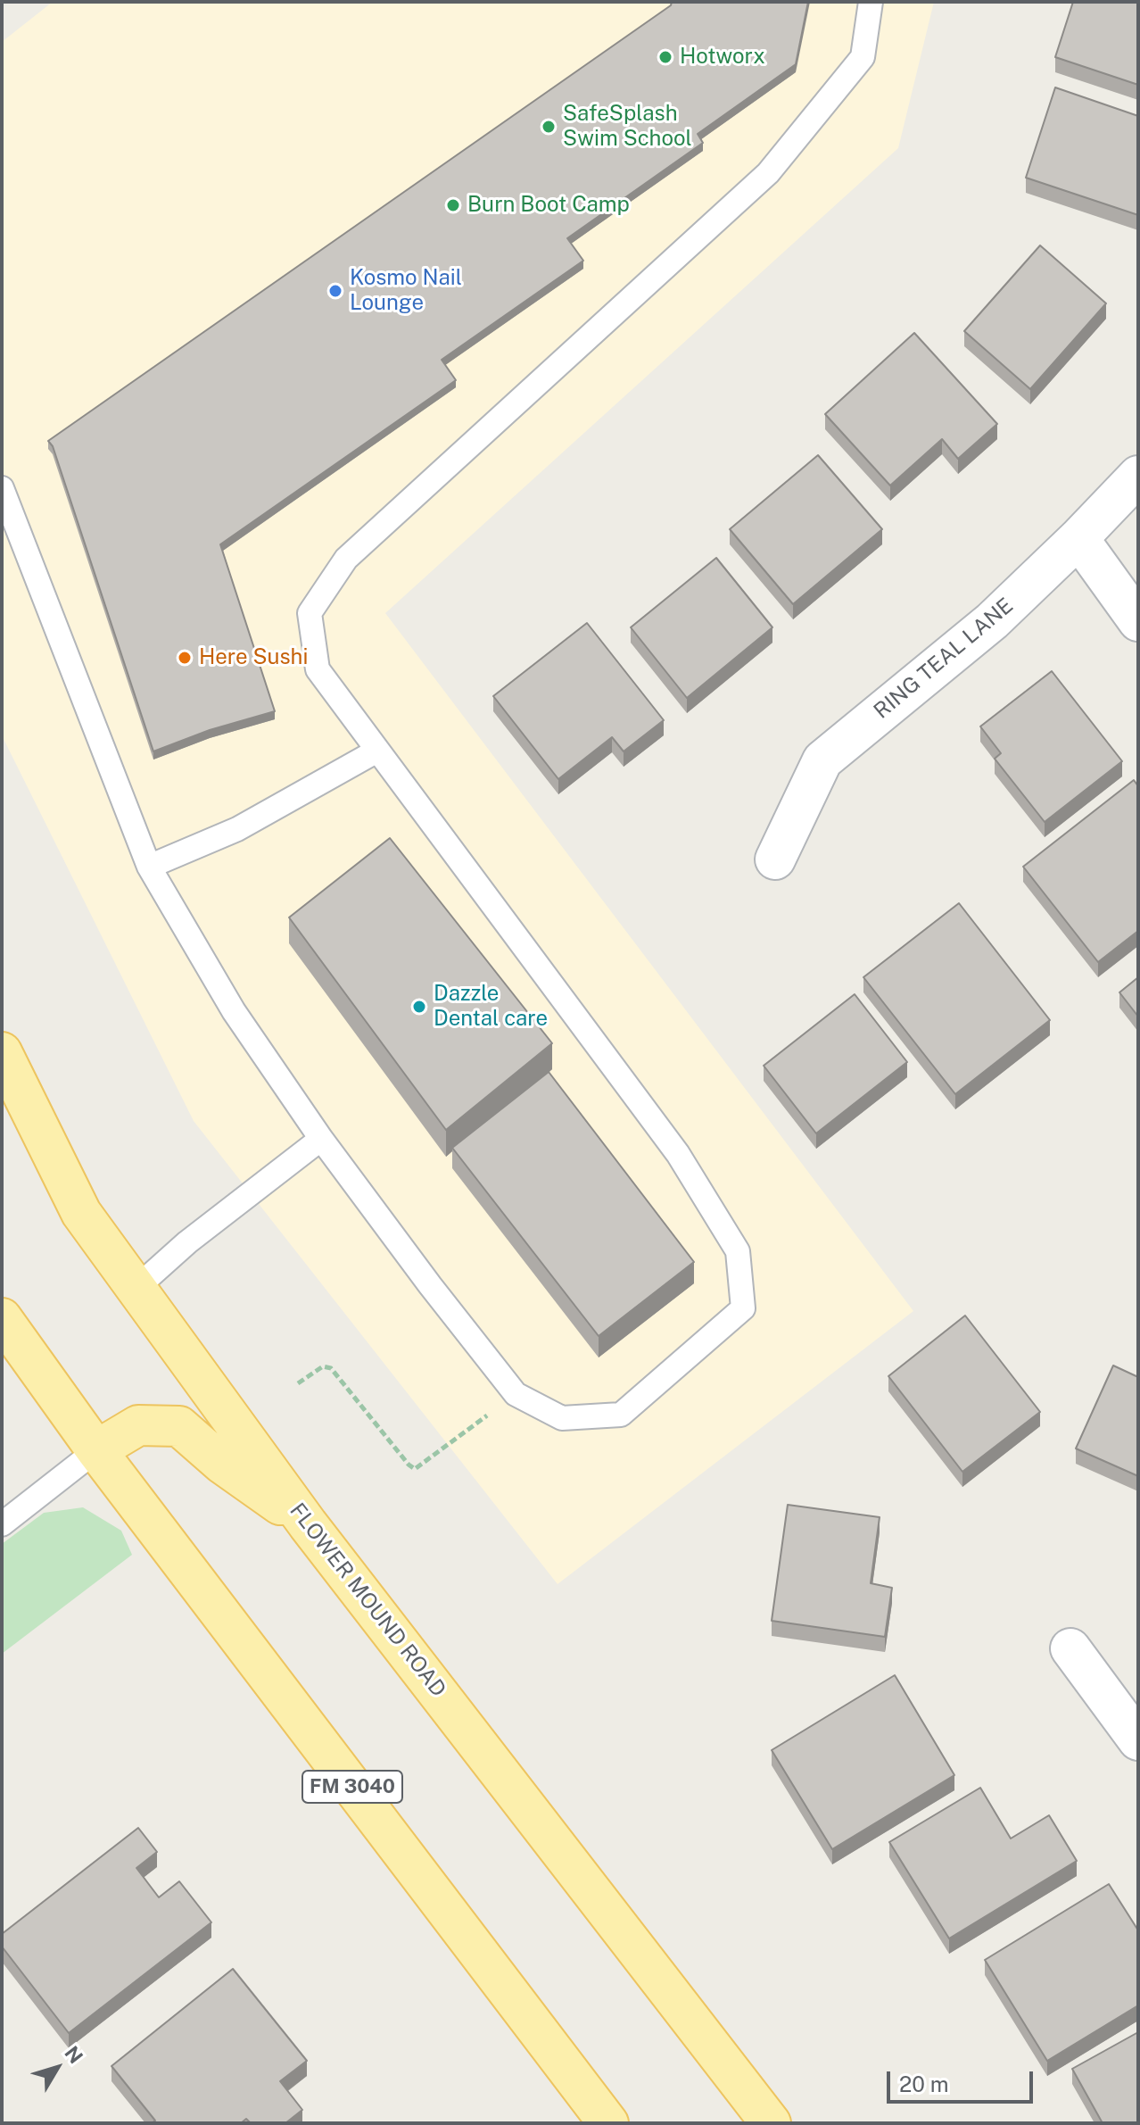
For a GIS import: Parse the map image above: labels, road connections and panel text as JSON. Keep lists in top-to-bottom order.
{
  "streets": {
    "main road": ["FLOWER MOUND ROAD", "FM 3040"],
    "street": ["RING TEAL LANE"]
  },
  "places": [
    "Hotworx",
    "SafeSplash Swim School",
    "Burn Boot Camp",
    "Kosmo Nail Lounge",
    "Here Sushi",
    "Dazzle Dental care"
  ],
  "scale_bar": "20 m",
  "north": "top right"
}
